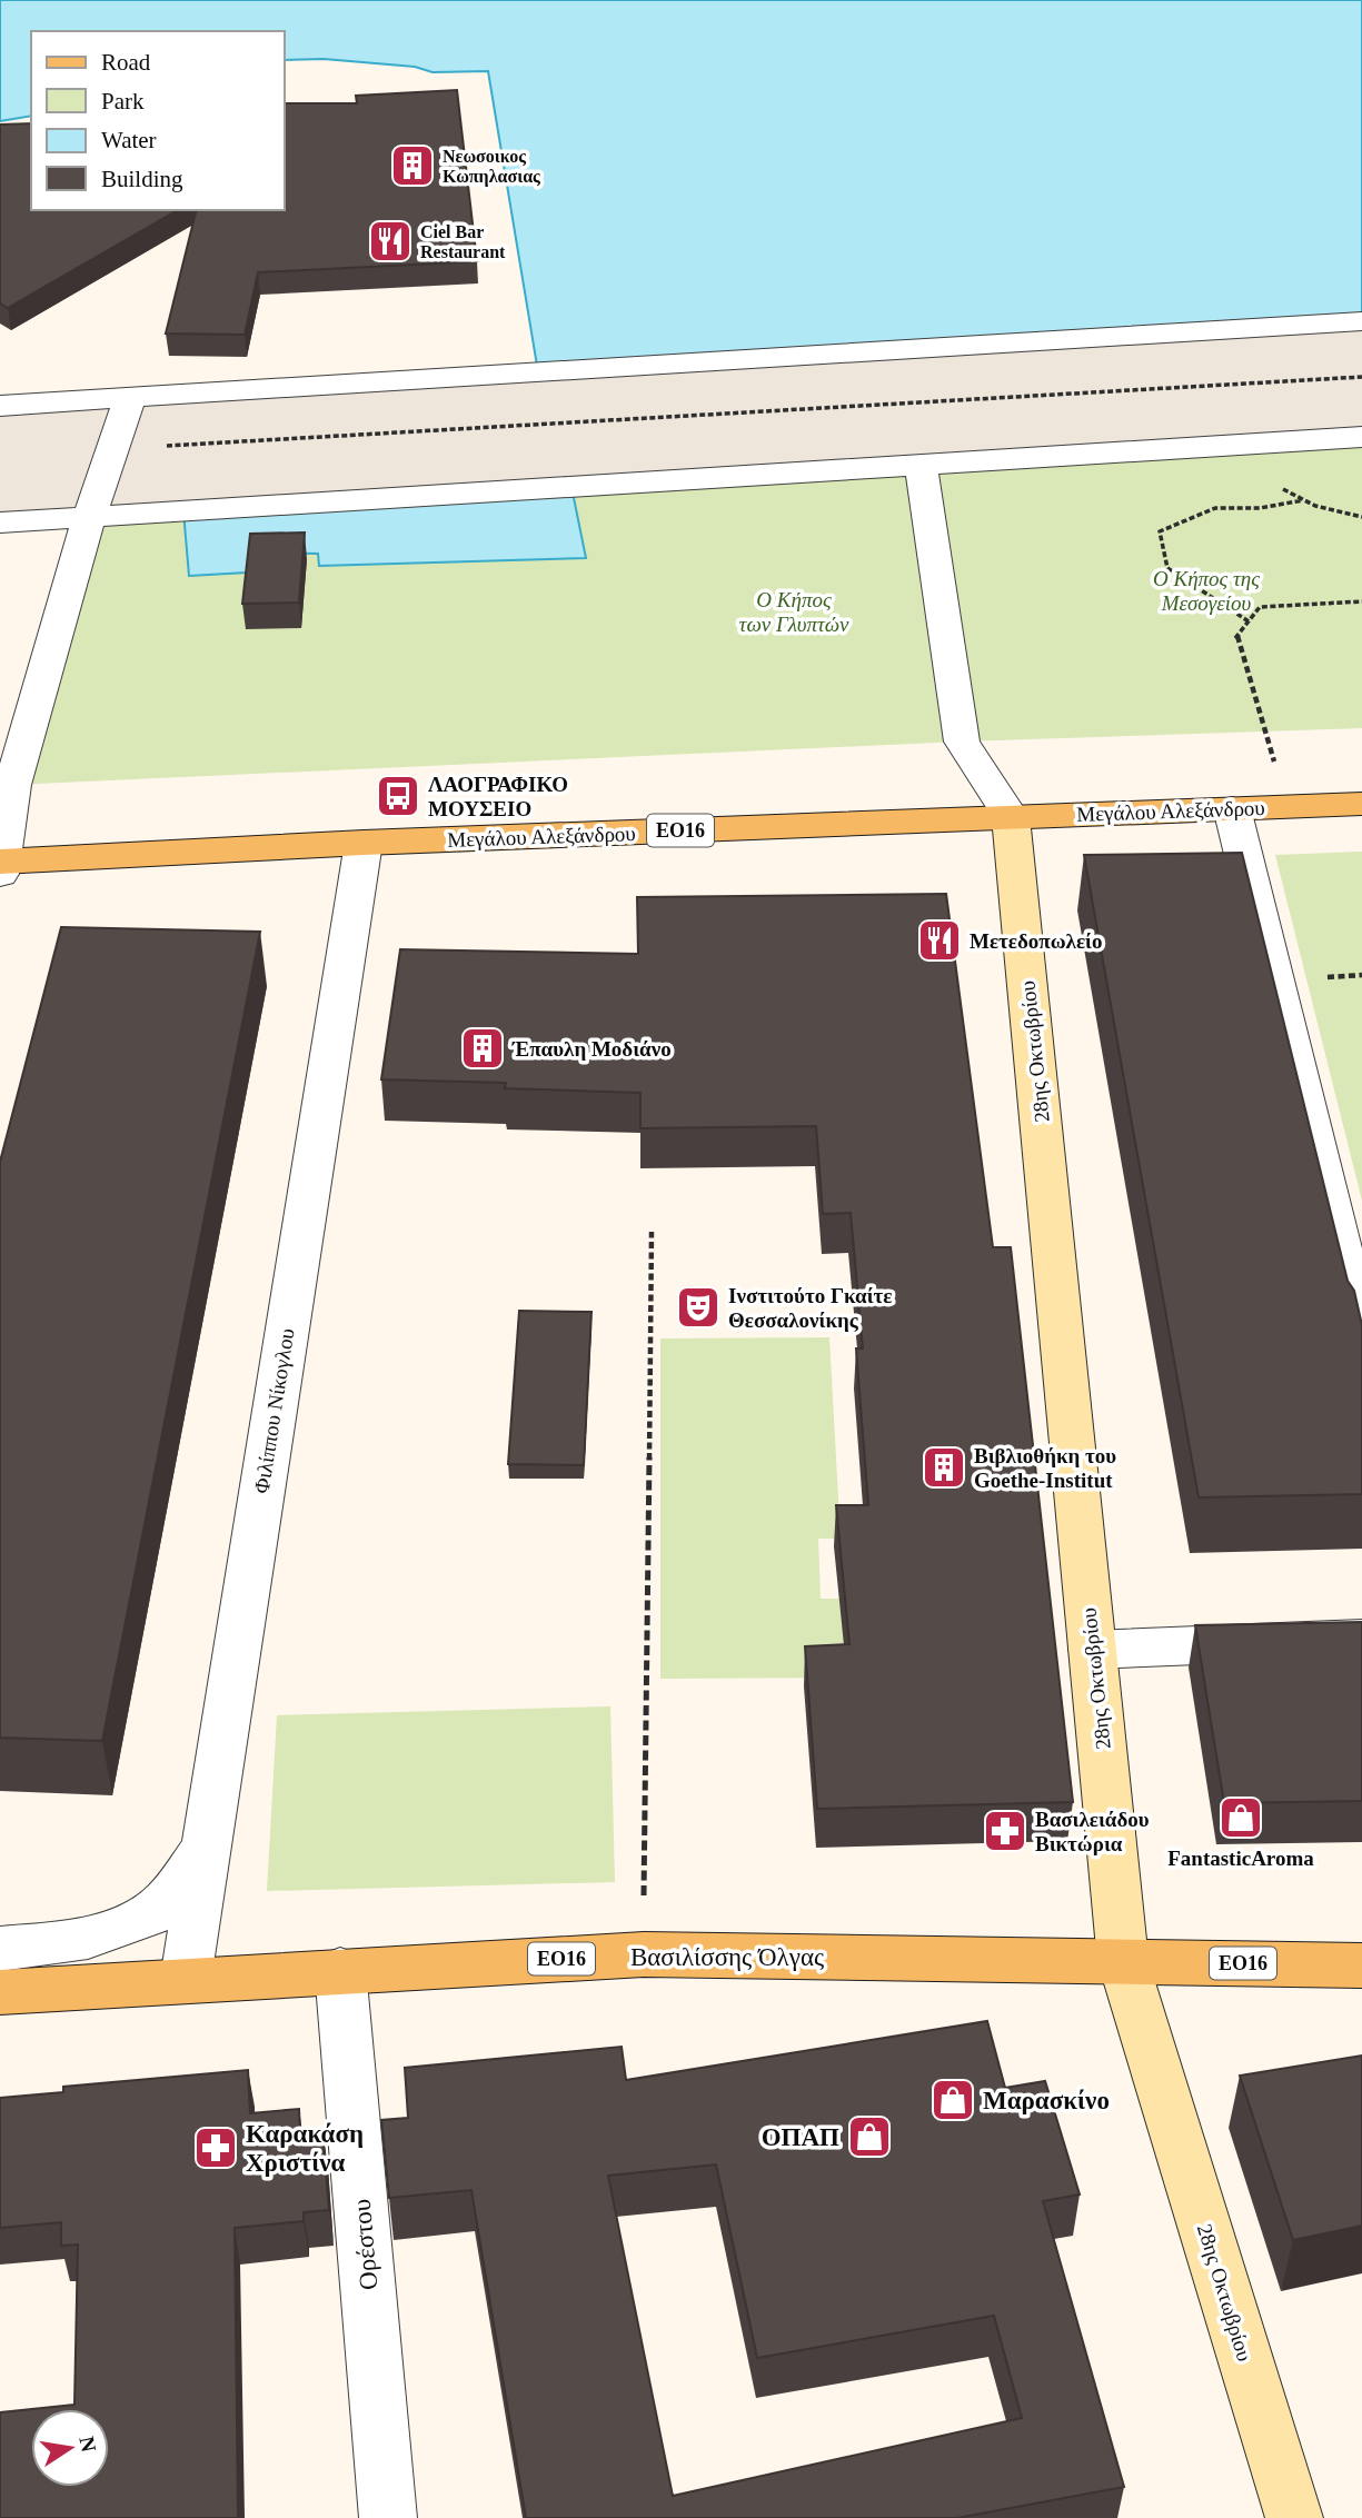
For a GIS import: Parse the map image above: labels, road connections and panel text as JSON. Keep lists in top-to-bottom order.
{
  "streets": {
    "main road": ["Μεγάλου Αλεξάνδρου", "ΕΟ16", "Βασιλίσσης Όλγας"],
    "street": ["28ης Οκτωβρίου", "Φιλίππου Νίκογλου", "Ορέστου"]
  },
  "crossings": [
    ["Μεγάλου Αλεξάνδρου", "28ης Οκτωβρίου"],
    ["Μεγάλου Αλεξάνδρου", "Φιλίππου Νίκογλου"],
    ["28ης Οκτωβρίου", "Βασιλίσσης Όλγας"],
    ["Φιλίππου Νίκογλου", "Βασιλίσσης Όλγας"],
    ["Βασιλίσσης Όλγας", "Ορέστου"]
  ],
  "parks": ["Ο Κήπος της Μεσογείου", "Ο Κήπος των Γλυπτών"],
  "places": {
    "building": ["Νεωσοικος Κωπηλασιας", "Έπαυλη Μοδιάνο", "Βιβλιοθήκη του Goethe-Institut"],
    "restaurant": ["Ciel Bar Restaurant", "Μετεδοπωλείο"],
    "bus stop": ["ΛΑΟΓΡΑΦΙΚΟ ΜΟΥΣΕΙΟ"],
    "theatre": ["Ινστιτούτο Γκαίτε Θεσσαλονίκης"],
    "shop": ["FantasticAroma", "Μαρασκίνο", "ΟΠΑΠ"],
    "pharmacy": ["Βασιλειάδου Βικτώρια", "Καρακάση Χριστίνα"]
  },
  "legend": [
    "Road",
    "Park",
    "Water",
    "Building"
  ],
  "north": "right"
}
